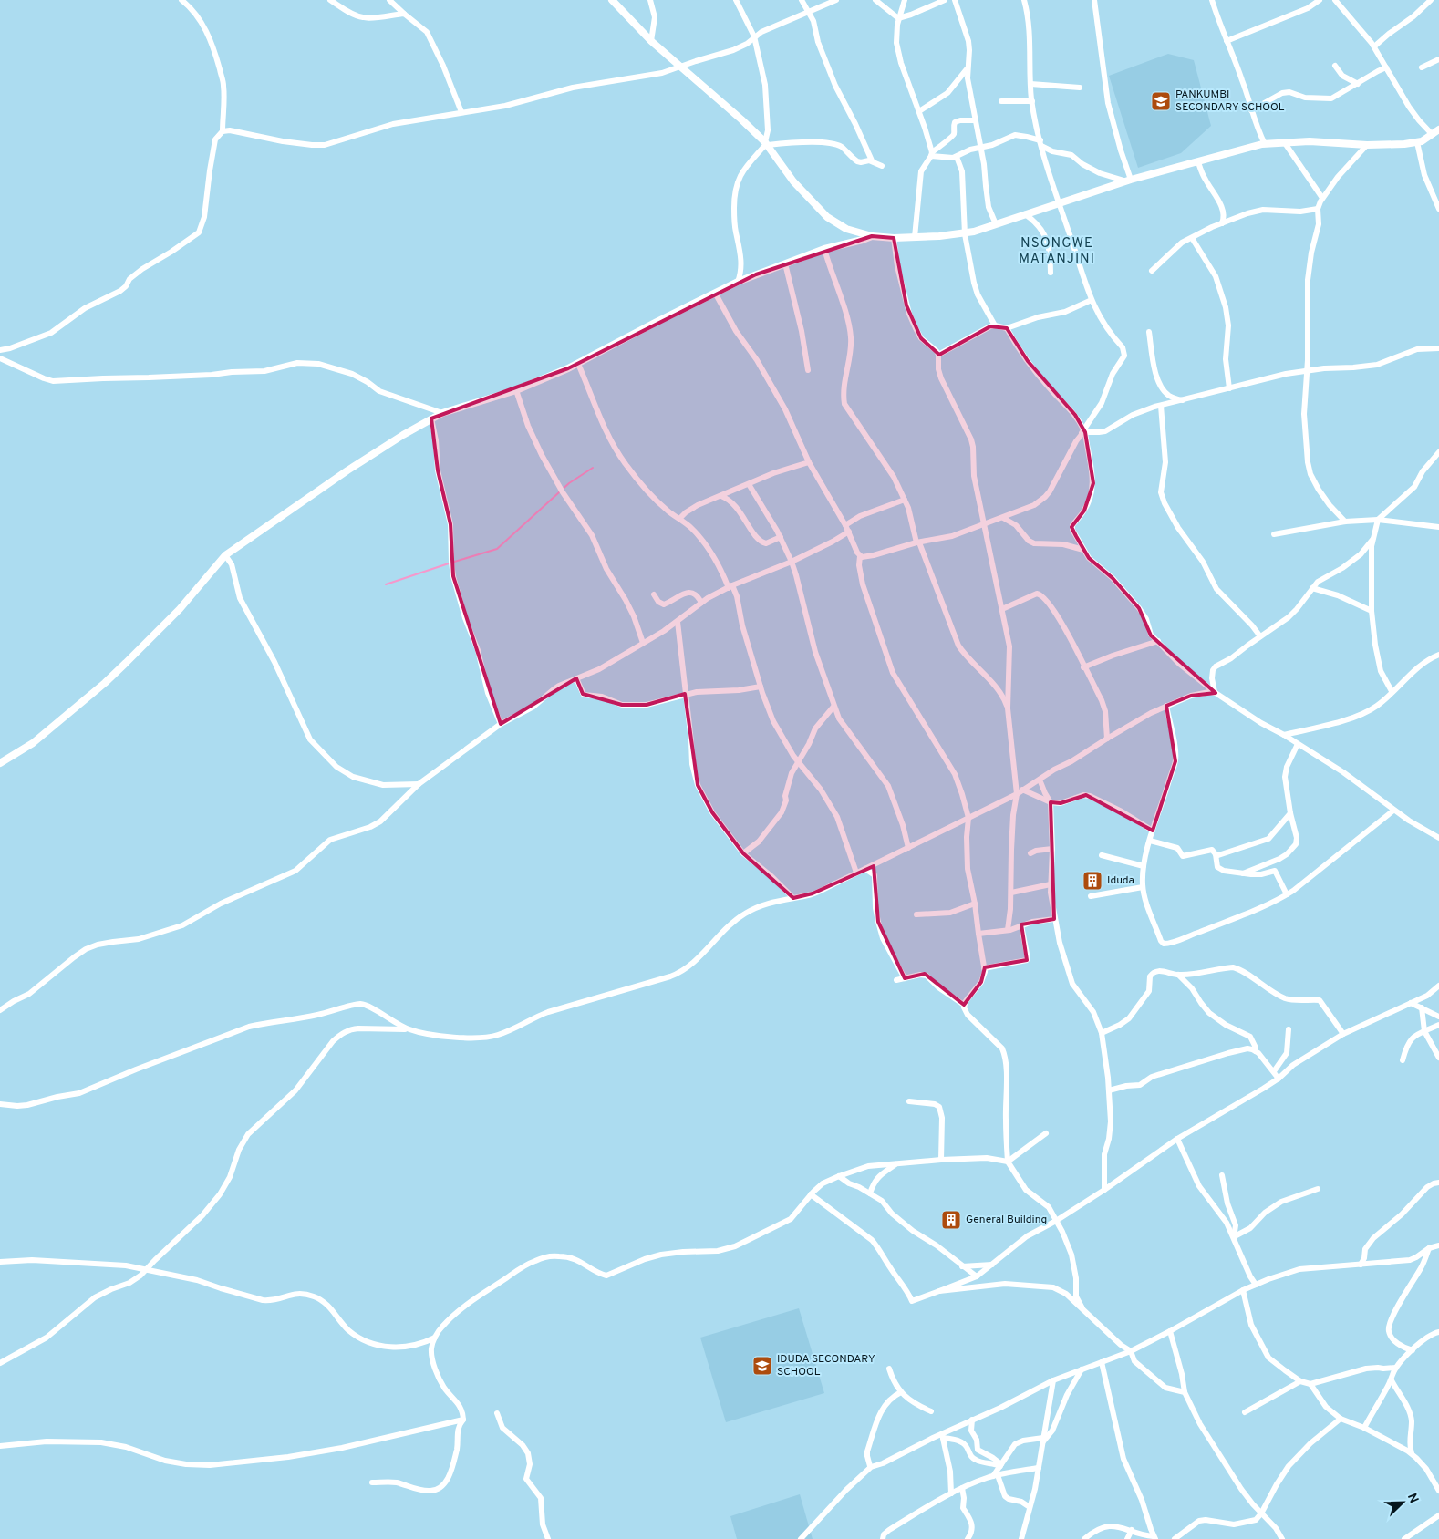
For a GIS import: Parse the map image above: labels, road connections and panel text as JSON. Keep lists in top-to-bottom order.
{
  "districts": ["NSONGWE MATANJINI"],
  "places": {
    "school or university": ["PANKUMBI SECONDARY SCHOOL", "IDUDA SECONDARY SCHOOL"],
    "building": ["Iduda", "General Building"]
  },
  "north": "top right"
}
